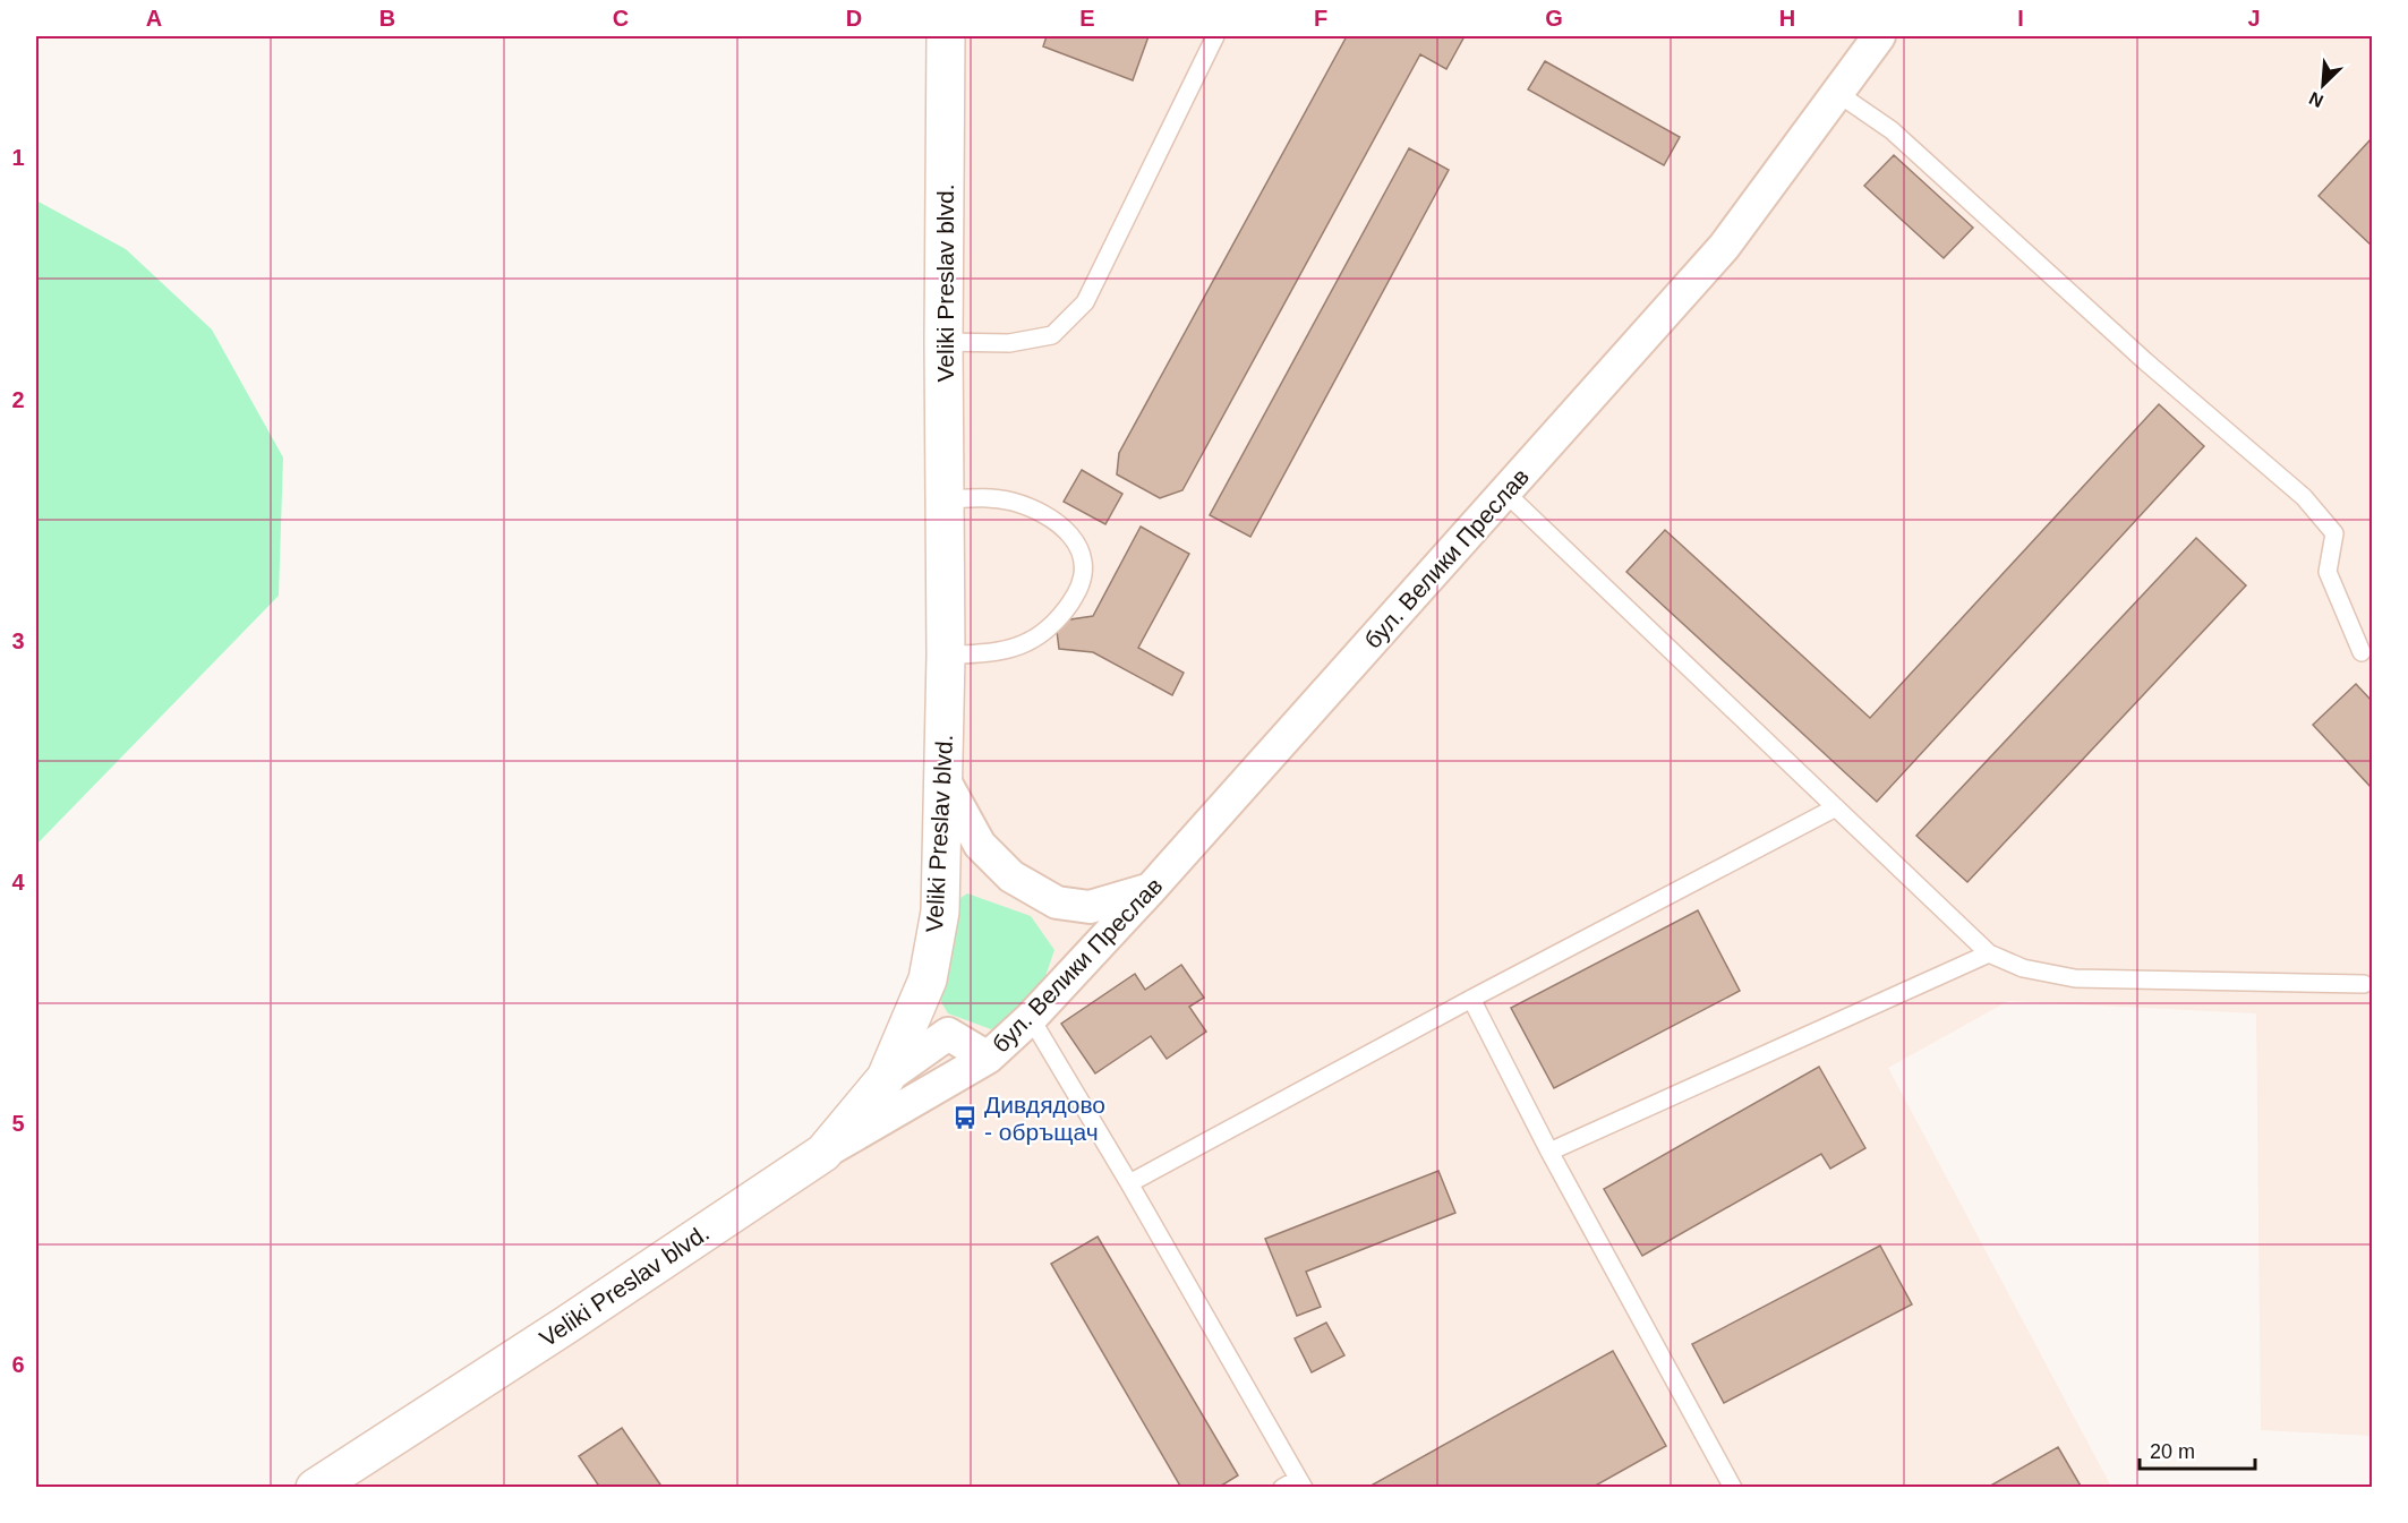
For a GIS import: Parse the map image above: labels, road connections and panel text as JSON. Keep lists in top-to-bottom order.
{
  "streets": {
    "main road": ["Veliki Preslav blvd."],
    "street": ["бул. Велики Преслав"]
  },
  "crossings": [
    ["Veliki Preslav blvd.", "бул. Велики Преслав"]
  ],
  "places": {
    "bus stop": ["Дивдядово - обръщач"]
  },
  "scale_bar": "20 m",
  "north": "bottom left",
  "grid": {
    "columns": [
      "A",
      "B",
      "C",
      "D",
      "E",
      "F",
      "G",
      "H",
      "I",
      "J"
    ],
    "rows": [
      "1",
      "2",
      "3",
      "4",
      "5",
      "6"
    ]
  }
}
